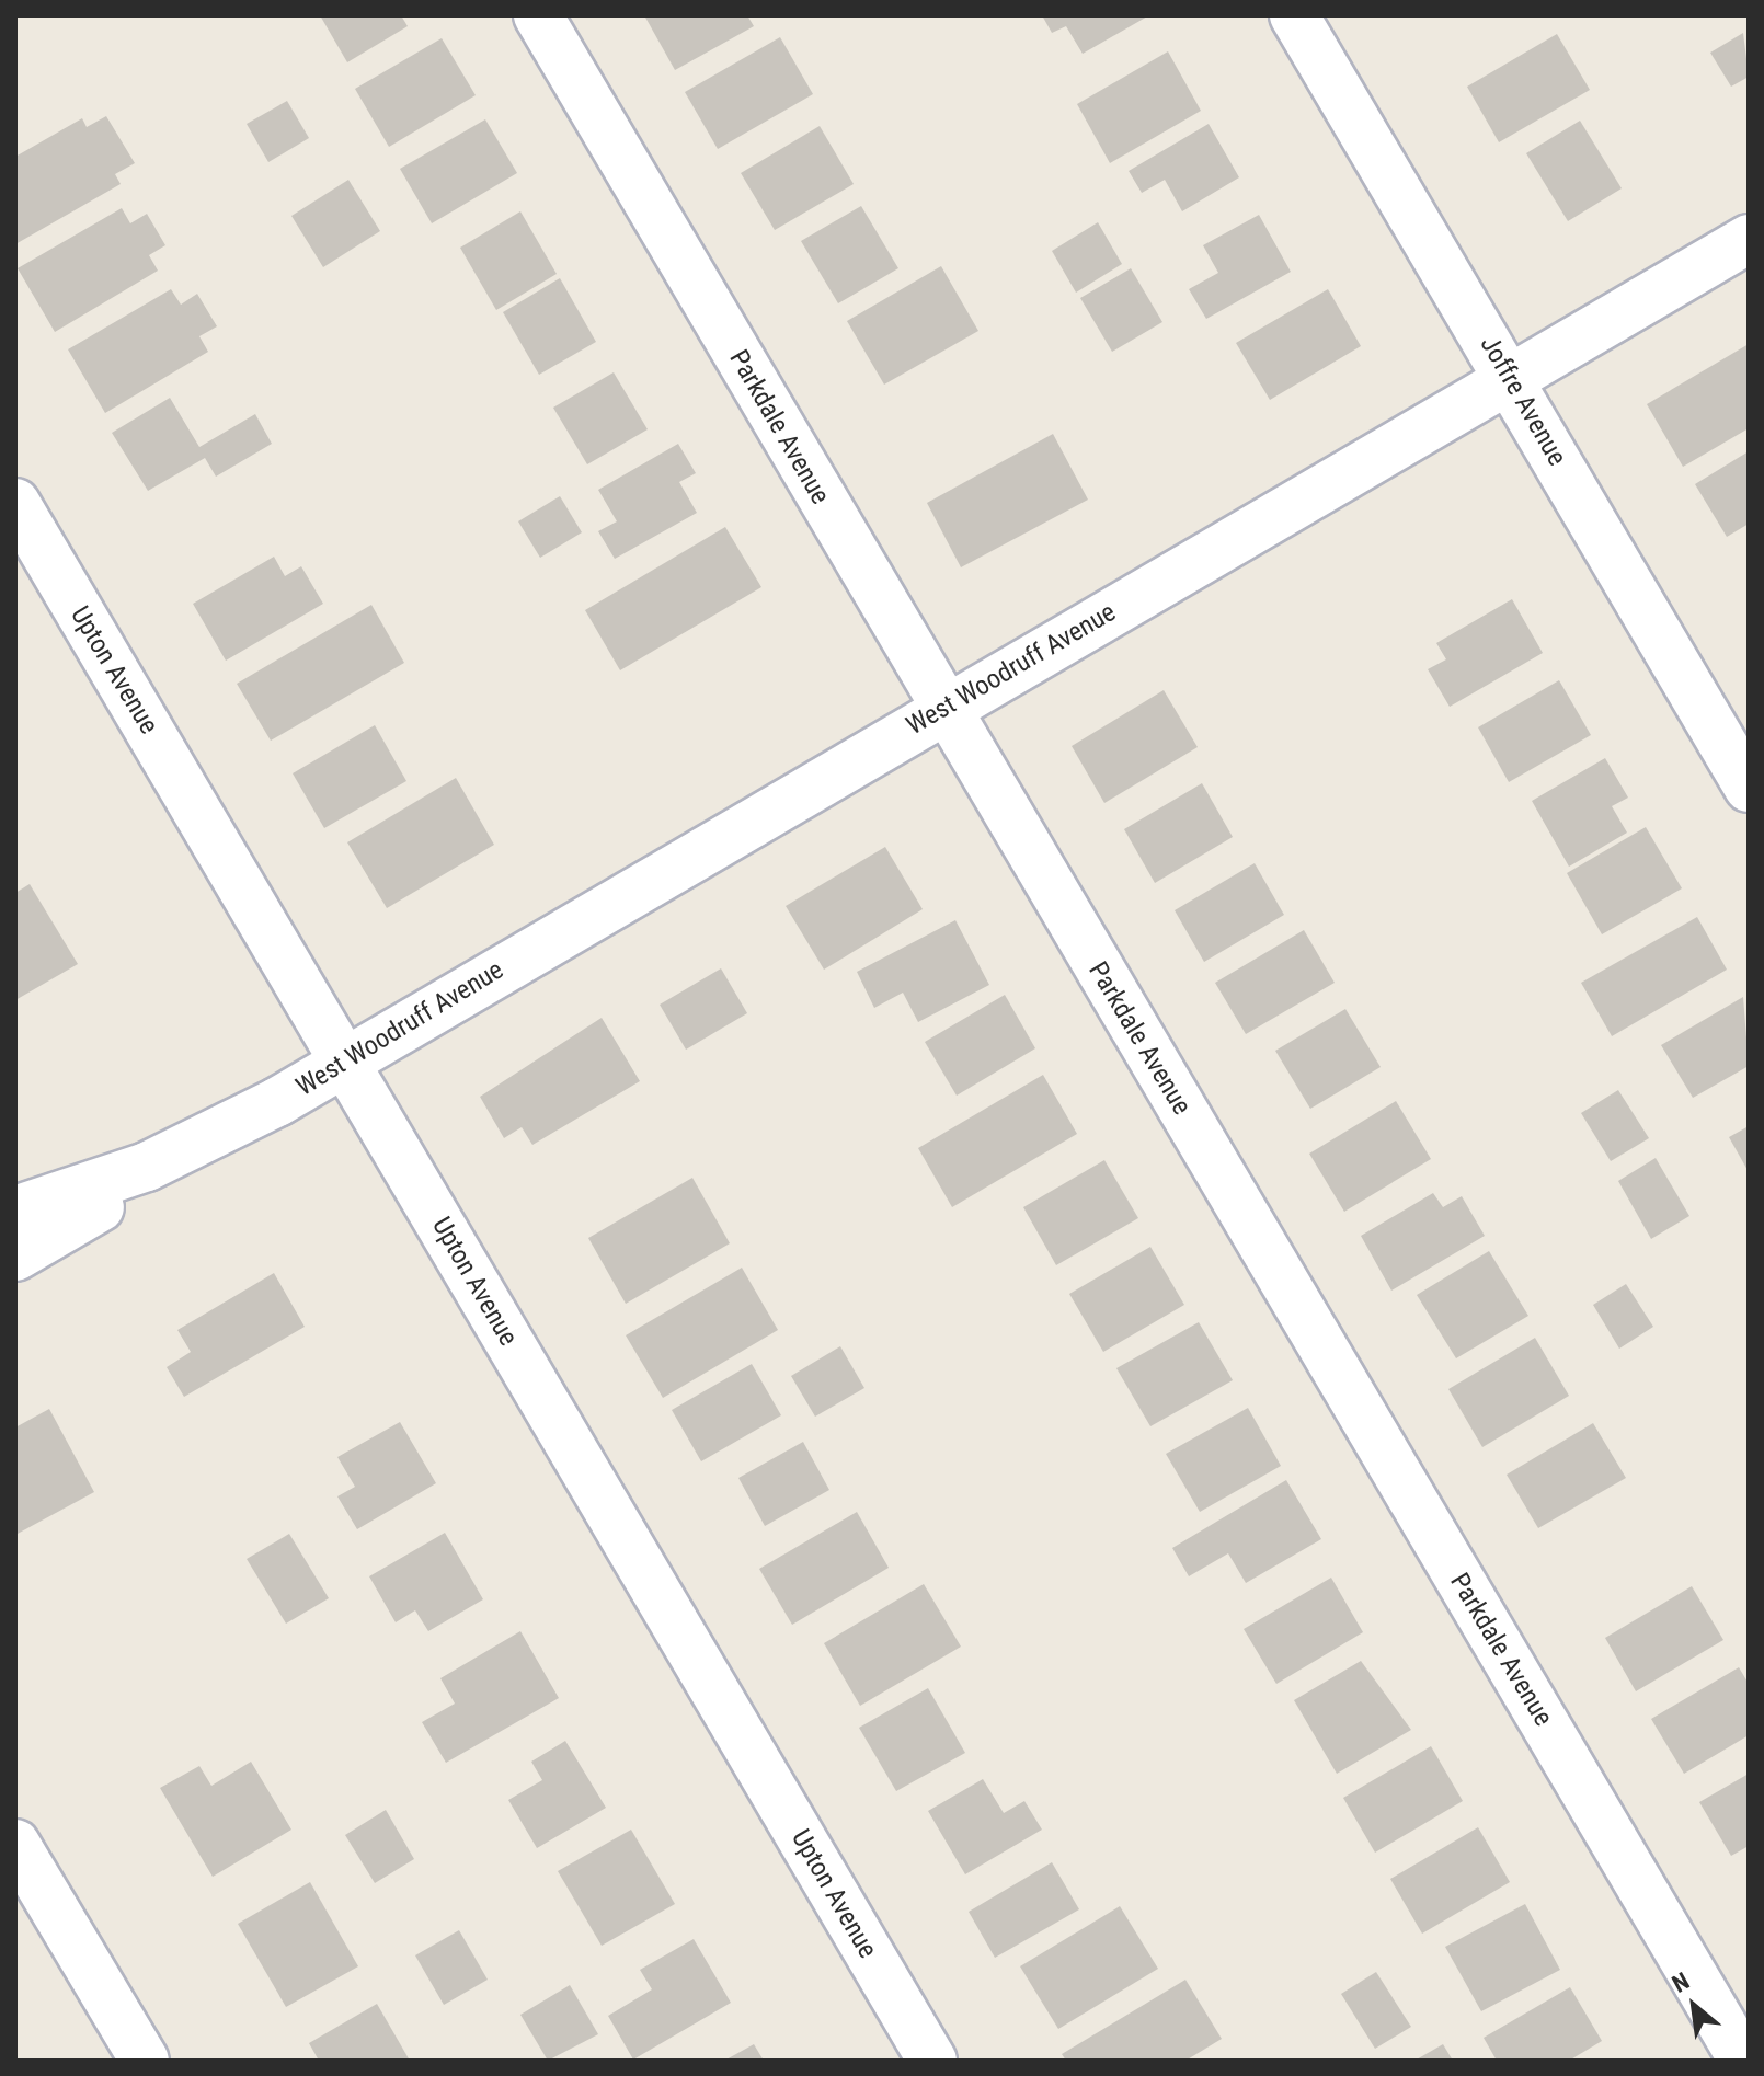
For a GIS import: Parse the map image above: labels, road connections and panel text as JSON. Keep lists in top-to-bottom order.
{
  "streets": {
    "street": [
      "Joffre Avenue",
      "Parkdale Avenue",
      "West Woodruff Avenue",
      "Upton Avenue"
    ]
  },
  "crossings": [
    ["Joffre Avenue", "West Woodruff Avenue"],
    ["Parkdale Avenue", "West Woodruff Avenue"],
    ["West Woodruff Avenue", "Upton Avenue"]
  ],
  "north": "top left"
}
